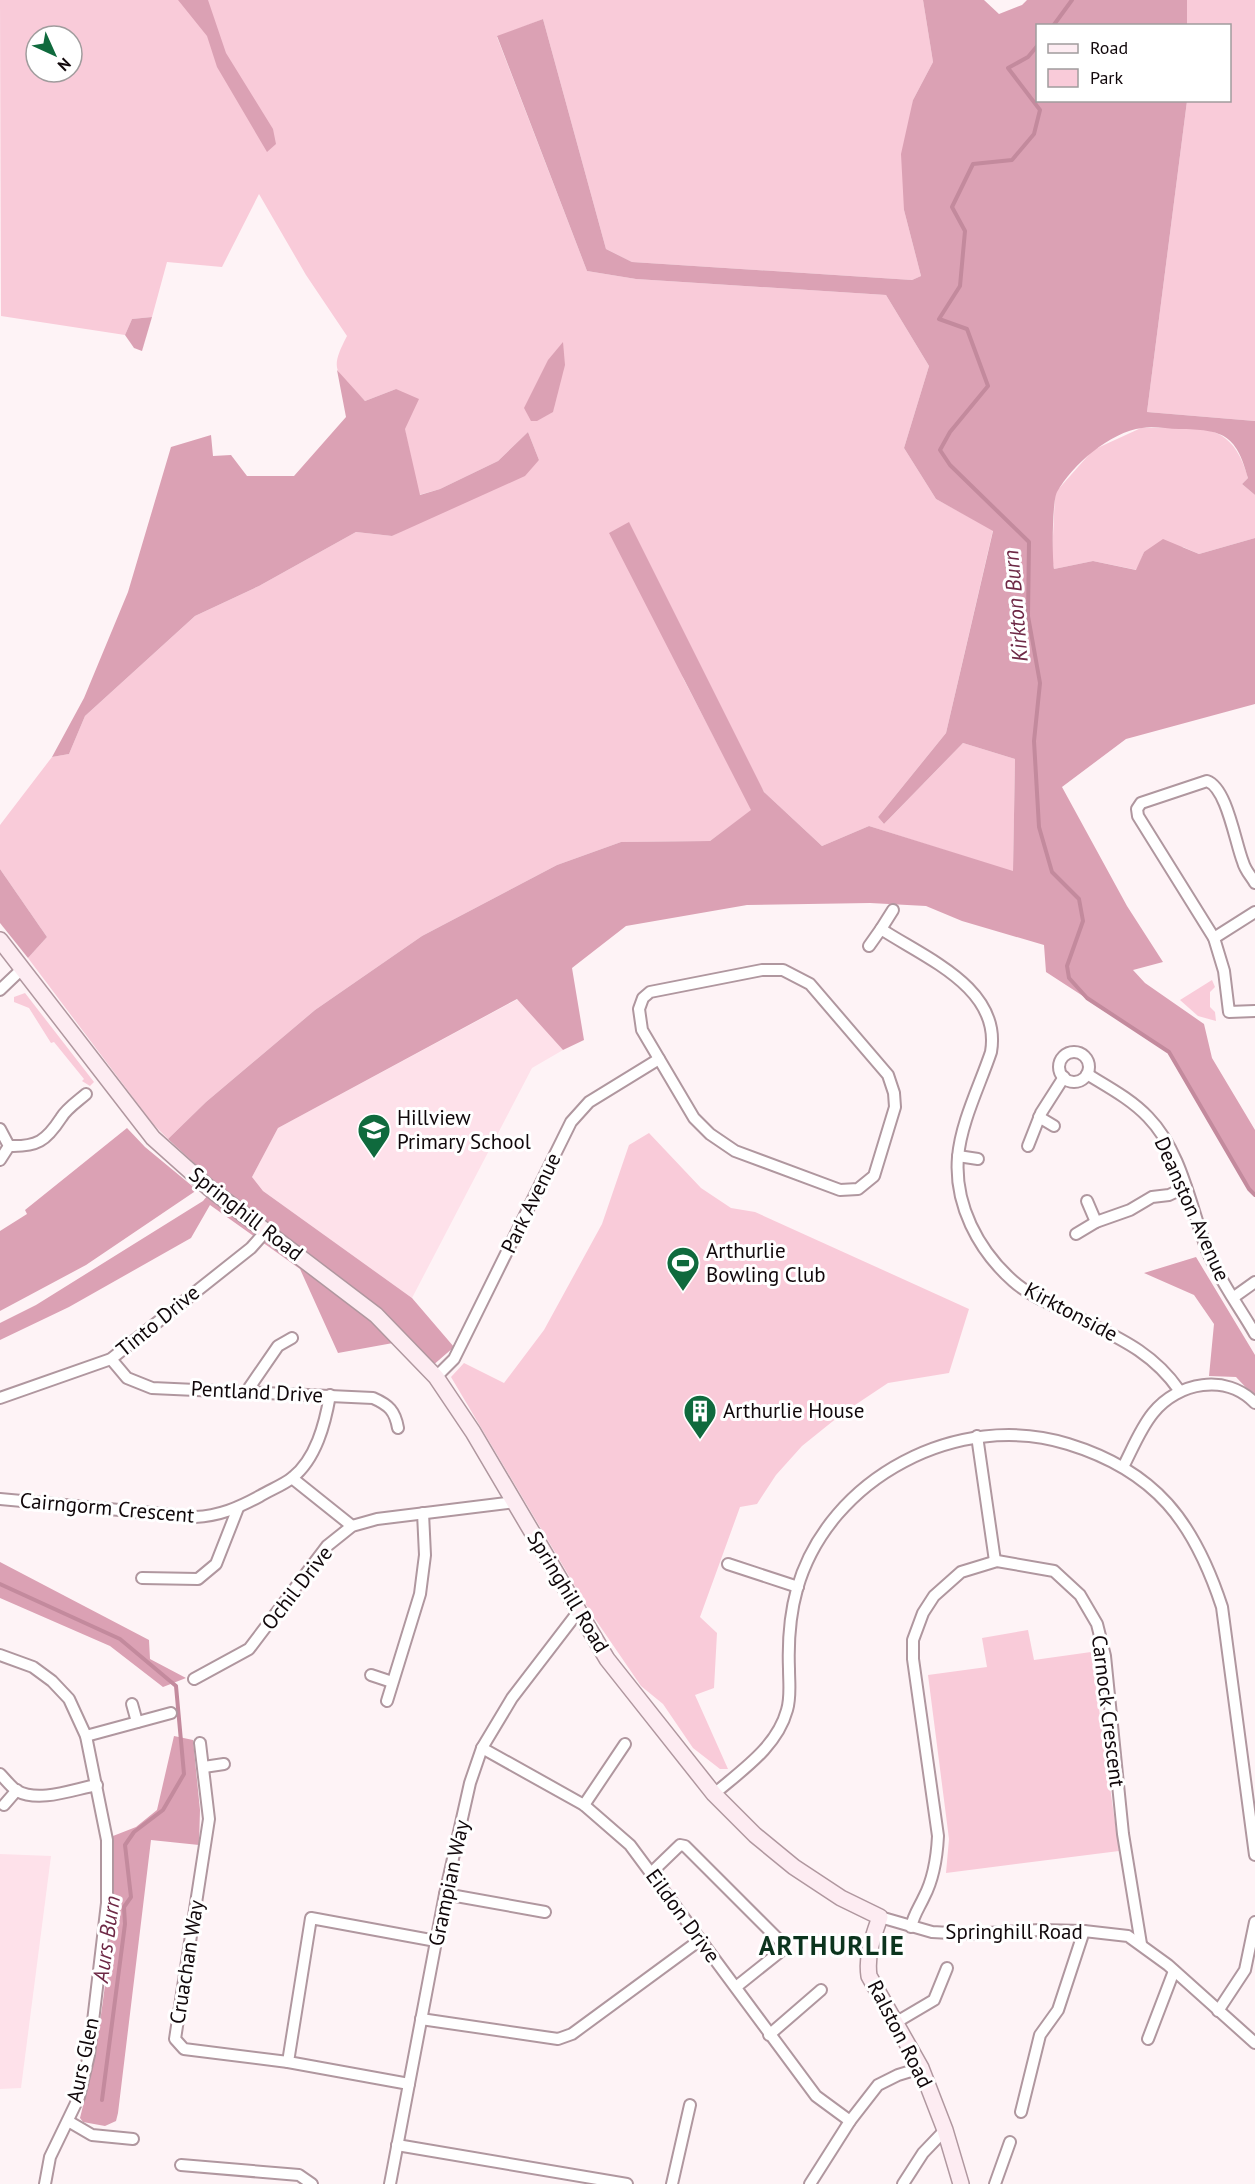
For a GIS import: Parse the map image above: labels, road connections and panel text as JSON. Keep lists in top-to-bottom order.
{
  "streets": {
    "street": [
      "Park Avenue",
      "Deanston Avenue",
      "Springhill Road",
      "Kirktonside",
      "Tinto Drive",
      "Pentland Drive",
      "Cairngorm Crescent",
      "Ochil Drive",
      "Carnock Crescent",
      "Grampian Way",
      "Eildon Drive",
      "Cruachan Way",
      "Ralston Road",
      "Aurs Glen"
    ]
  },
  "crossings": [
    ["Park Avenue", "Springhill Road"],
    ["Springhill Road", "Tinto Drive"],
    ["Springhill Road", "Ochil Drive"],
    ["Springhill Road", "Carnock Crescent"],
    ["Springhill Road", "Grampian Way"],
    ["Springhill Road", "Ralston Road"],
    ["Tinto Drive", "Pentland Drive"],
    ["Pentland Drive", "Cairngorm Crescent"],
    ["Grampian Way", "Eildon Drive"]
  ],
  "districts": ["ARTHURLIE"],
  "water": ["Kirkton Burn", "Aurs Burn"],
  "places": {
    "school or university": ["Hillview Primary School"],
    "sports": ["Arthurlie Bowling Club"],
    "building": ["Arthurlie House"]
  },
  "legend": ["Road", "Park"],
  "north": "bottom right"
}
